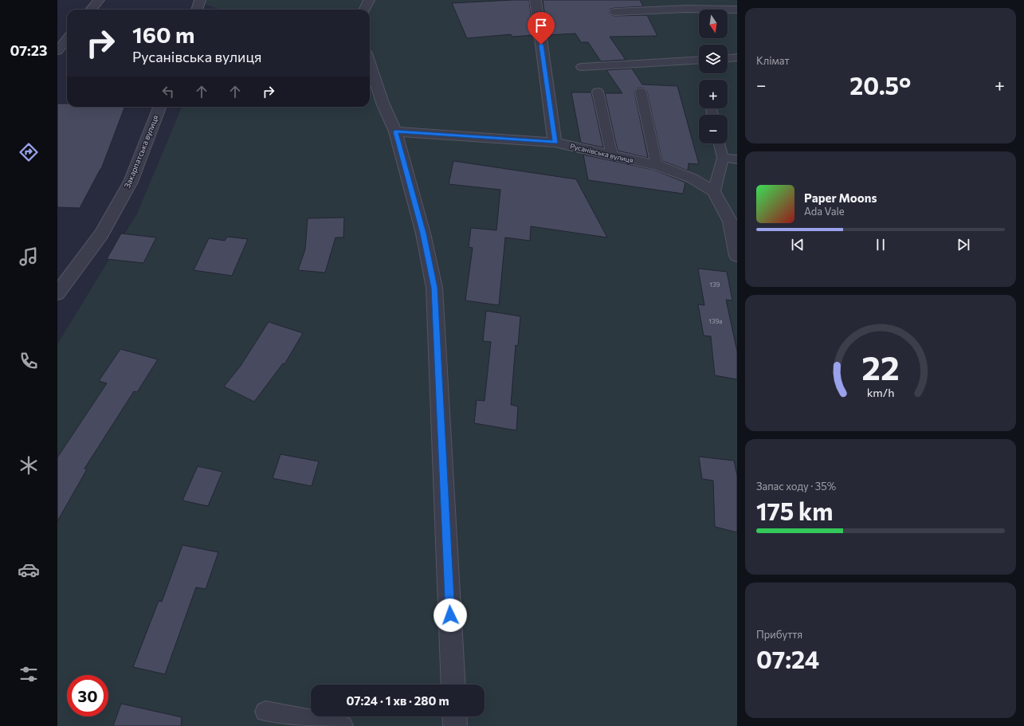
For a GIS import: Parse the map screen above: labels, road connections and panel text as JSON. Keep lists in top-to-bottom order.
{
  "streets": {
    "street": ["Закарпатська вулиця", "Русанівська вулиця"]
  },
  "house_numbers": ["139", "139а"],
  "north": "bottom",
  "page": {
    "tabs": "07:23",
    "tile": [
      "Клімат",
      ["Запас ходу · 35%", "175 km"],
      ["Прибуття", "07:24"]
    ],
    "map_buttons": ["+", "−"],
    "turn": ["160 m", "Русанівська вулиця"],
    "heat": ["−", "20.5°", "+"],
    "song": ["Paper Moons", "Ada Vale"],
    "limit": "30",
    "trip": "07:24 · 1 хв · 280 m",
    "gauge": ["22", "km/h"]
  }
}
